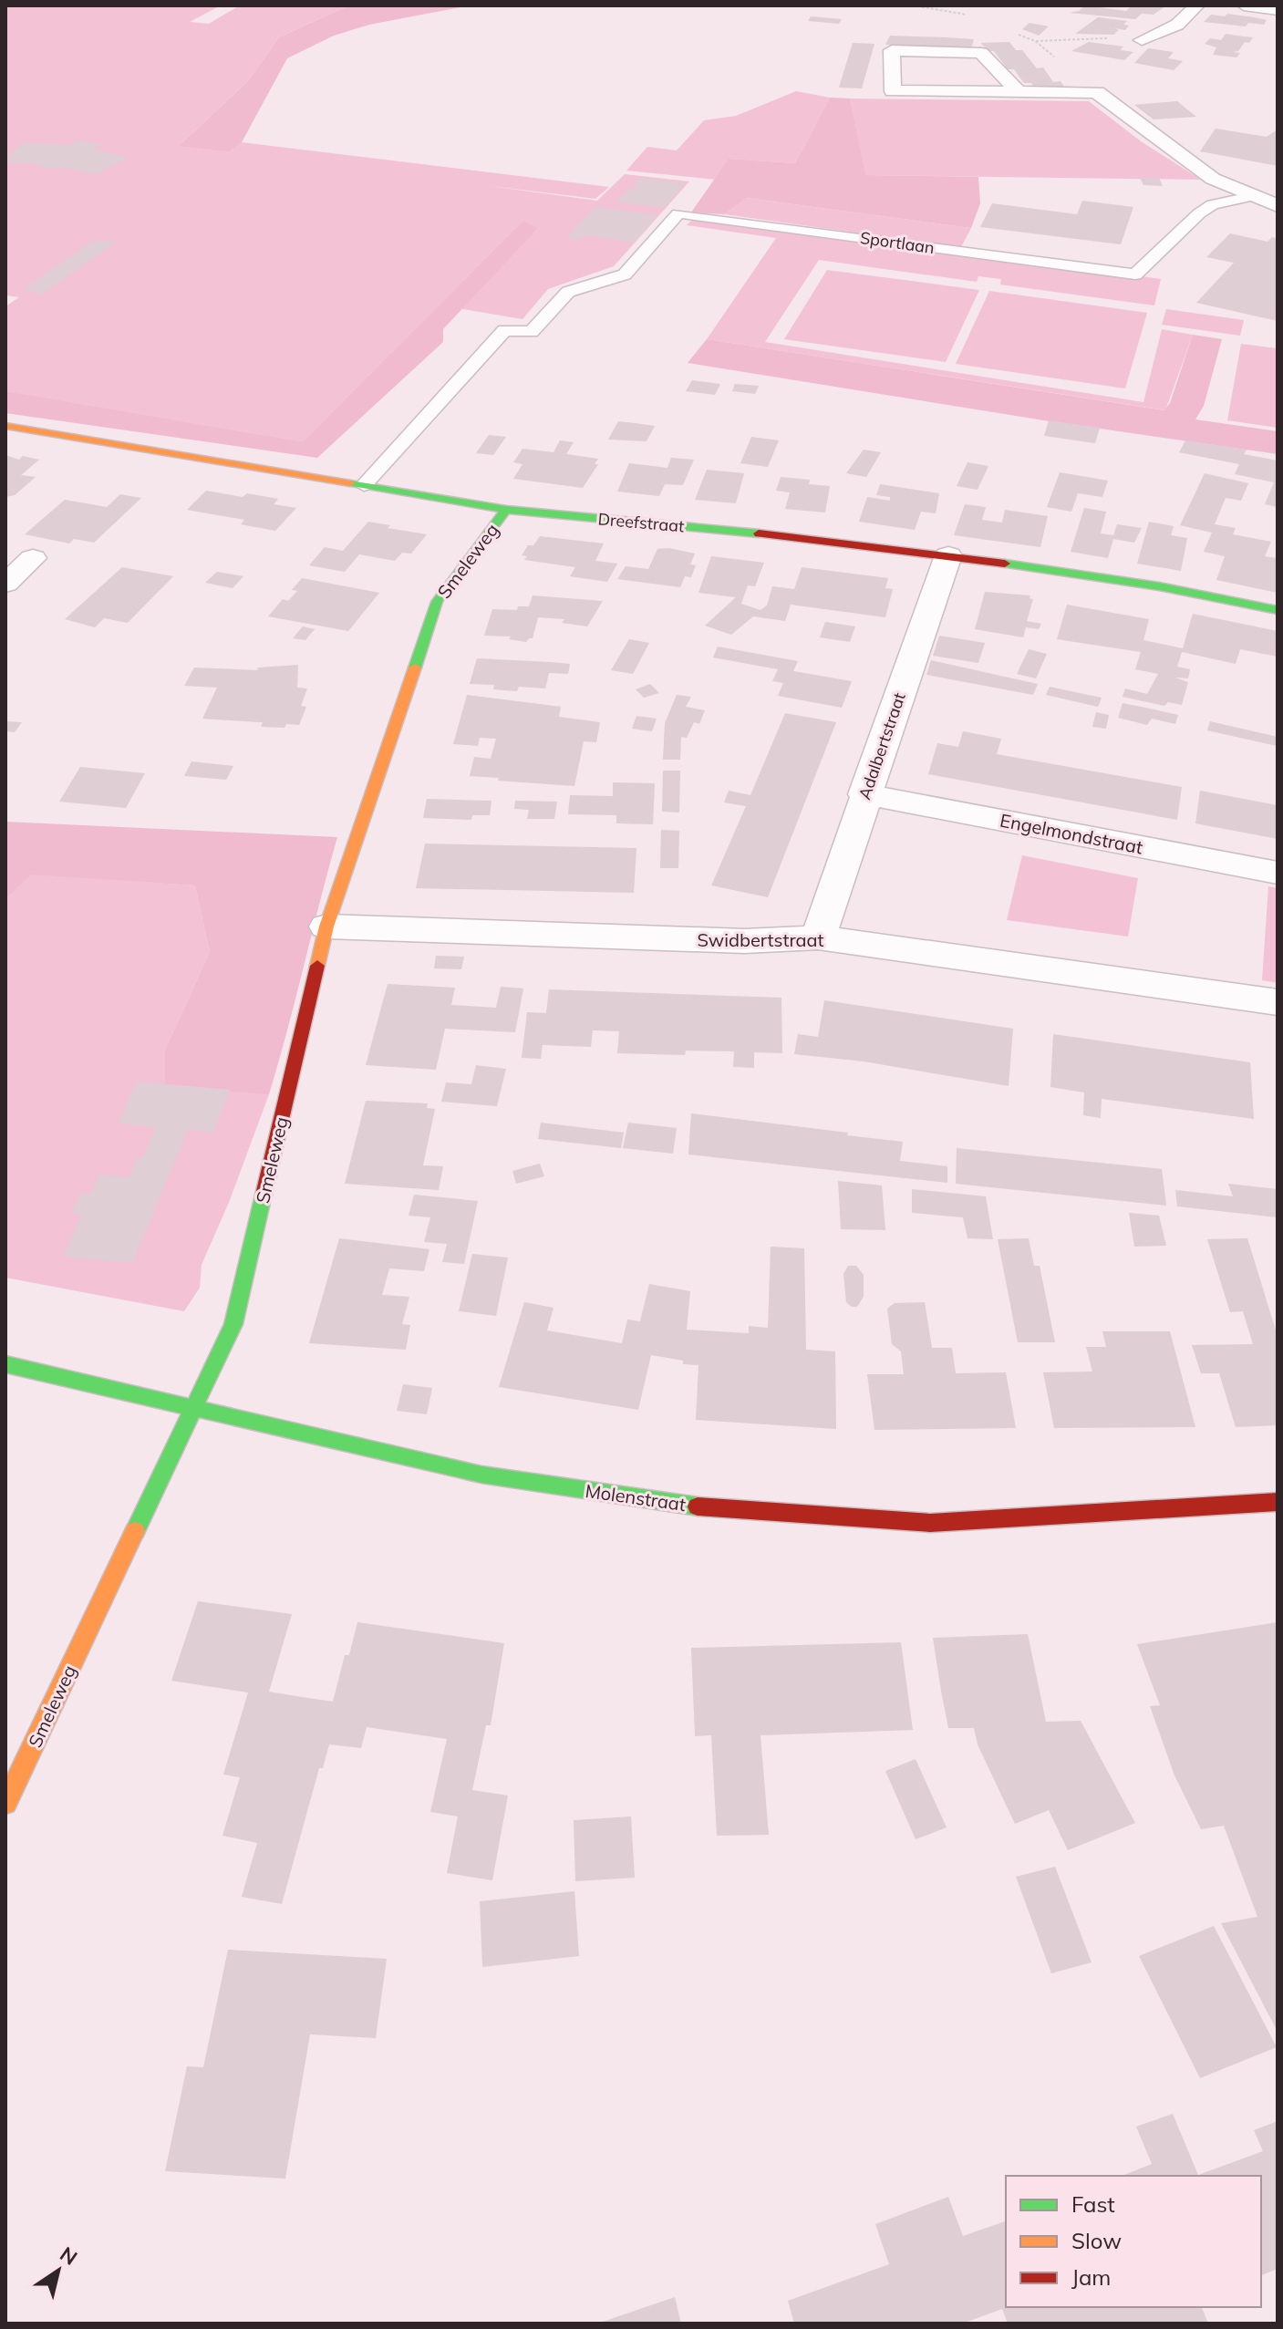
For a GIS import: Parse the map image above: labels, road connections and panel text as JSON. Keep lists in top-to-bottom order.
{
  "streets": {
    "street": [
      "Dreefstraat",
      "Smeleweg",
      "Adalbertstraat",
      "Engelmondstraat",
      "Swidbertstraat",
      "Molenstraat"
    ],
    "lane": ["Sportlaan"]
  },
  "crossings": [
    ["Sportlaan", "Dreefstraat"],
    ["Dreefstraat", "Smeleweg"],
    ["Dreefstraat", "Adalbertstraat"],
    ["Smeleweg", "Swidbertstraat"],
    ["Smeleweg", "Molenstraat"],
    ["Adalbertstraat", "Engelmondstraat"],
    ["Adalbertstraat", "Swidbertstraat"]
  ],
  "legend": ["Fast", "Slow", "Jam"],
  "north": "top right"
}
